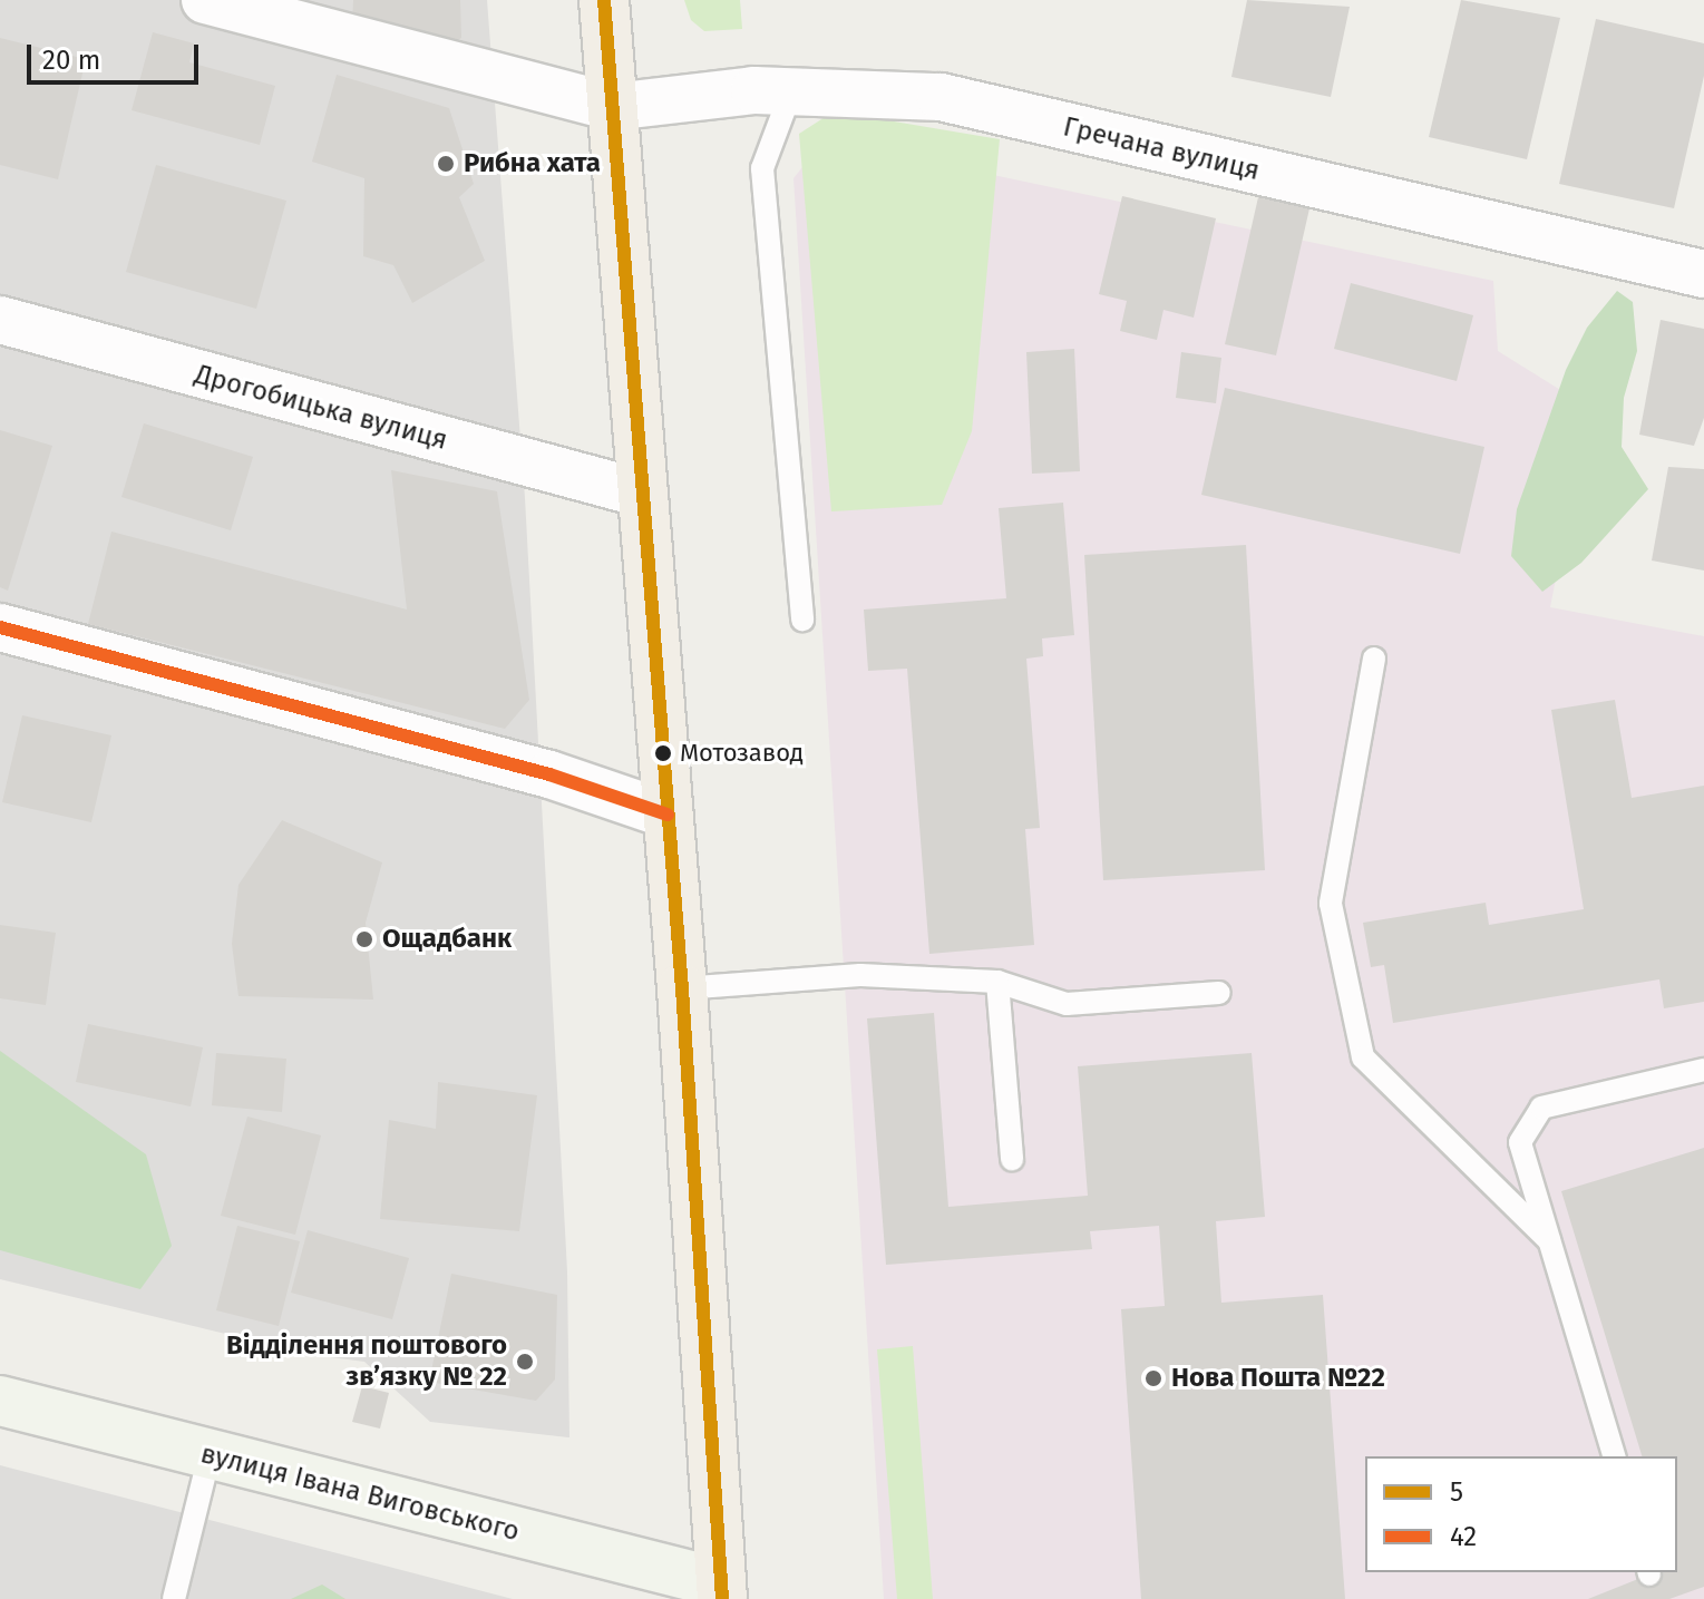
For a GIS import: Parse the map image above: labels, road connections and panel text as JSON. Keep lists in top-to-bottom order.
{
  "streets": {
    "main road": ["вулиця Івана Виговського"],
    "street": ["Гречана вулиця", "Дрогобицька вулиця"]
  },
  "places": [
    "Рибна хата",
    "Мотозавод",
    "Ощадбанк",
    "Відділення поштового зв’язку № 22",
    "Нова Пошта №22"
  ],
  "lines": ["transit line 5", "transit line 42"],
  "legend": ["5", "42"],
  "scale_bar": "20 m"
}
